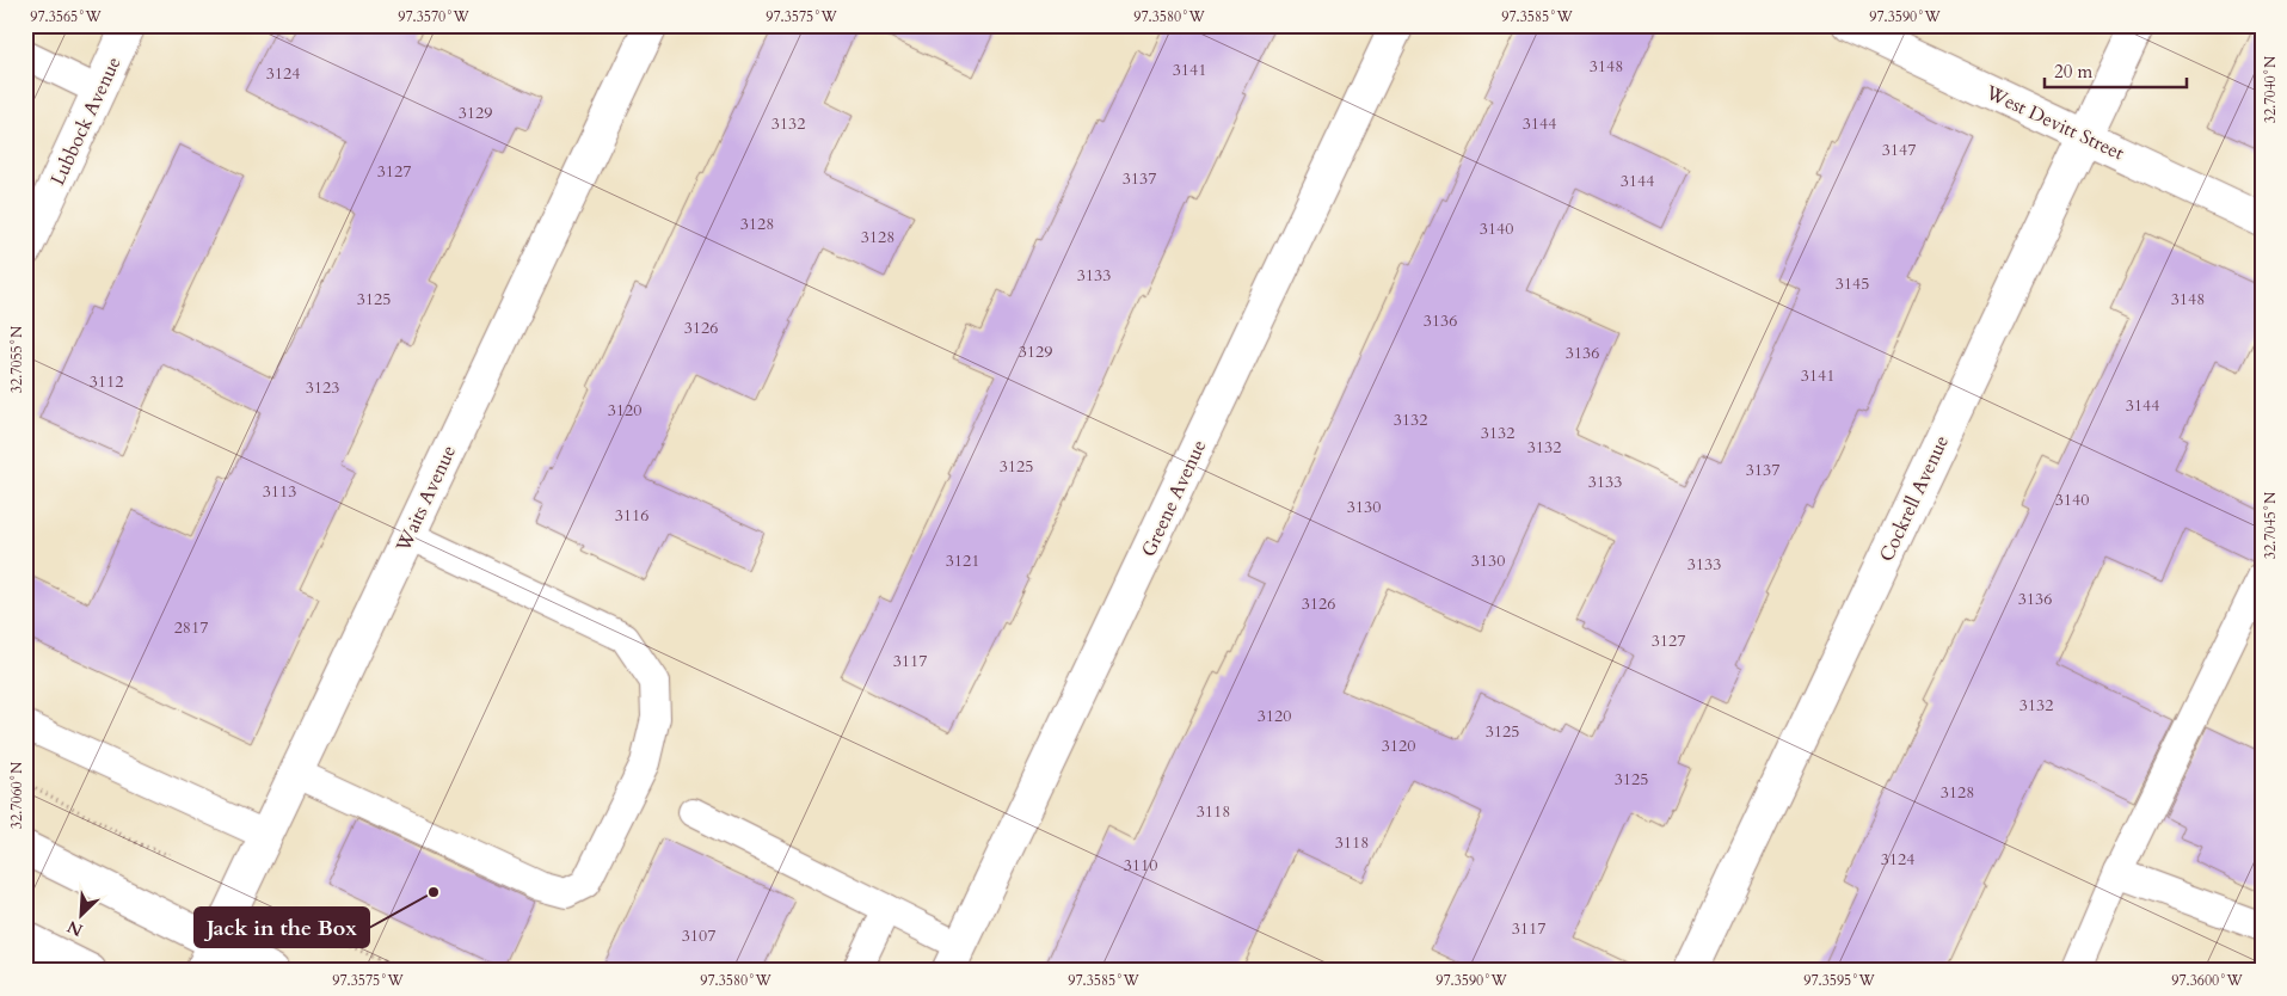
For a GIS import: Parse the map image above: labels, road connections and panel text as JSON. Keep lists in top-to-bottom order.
{
  "streets": {
    "street": [
      "Lubbock Avenue",
      "West Devitt Street",
      "Waits Avenue",
      "Greene Avenue",
      "Cockrell Avenue"
    ]
  },
  "crossings": [
    ["West Devitt Street", "Cockrell Avenue"]
  ],
  "places": ["Jack in the Box"],
  "house_numbers": [
    "3148",
    "3141",
    "3124",
    "3129",
    "3132",
    "3144",
    "3147",
    "3127",
    "3137",
    "3144",
    "3128",
    "3140",
    "3128",
    "3133",
    "3145",
    "3125",
    "3148",
    "3136",
    "3126",
    "3129",
    "3136",
    "3141",
    "3112",
    "3123",
    "3144",
    "3120",
    "3132",
    "3132",
    "3132",
    "3125",
    "3137",
    "3133",
    "3113",
    "3140",
    "3130",
    "3116",
    "3121",
    "3130",
    "3133",
    "3136",
    "3126",
    "2817",
    "3127",
    "3117",
    "3132",
    "3120",
    "3125",
    "3120",
    "3125",
    "3128",
    "3118",
    "3118",
    "3124",
    "3110",
    "3117",
    "3107"
  ],
  "scale_bar": "20 m",
  "north": "bottom left",
  "coordinates": [
    "97.3565°W",
    "97.3570°W",
    "97.3575°W",
    "97.3580°W",
    "97.3585°W",
    "97.3590°W",
    "32.7040°N",
    "32.7055°N",
    "32.7045°N",
    "32.7060°N",
    "97.3595°W",
    "97.3600°W"
  ]
}
